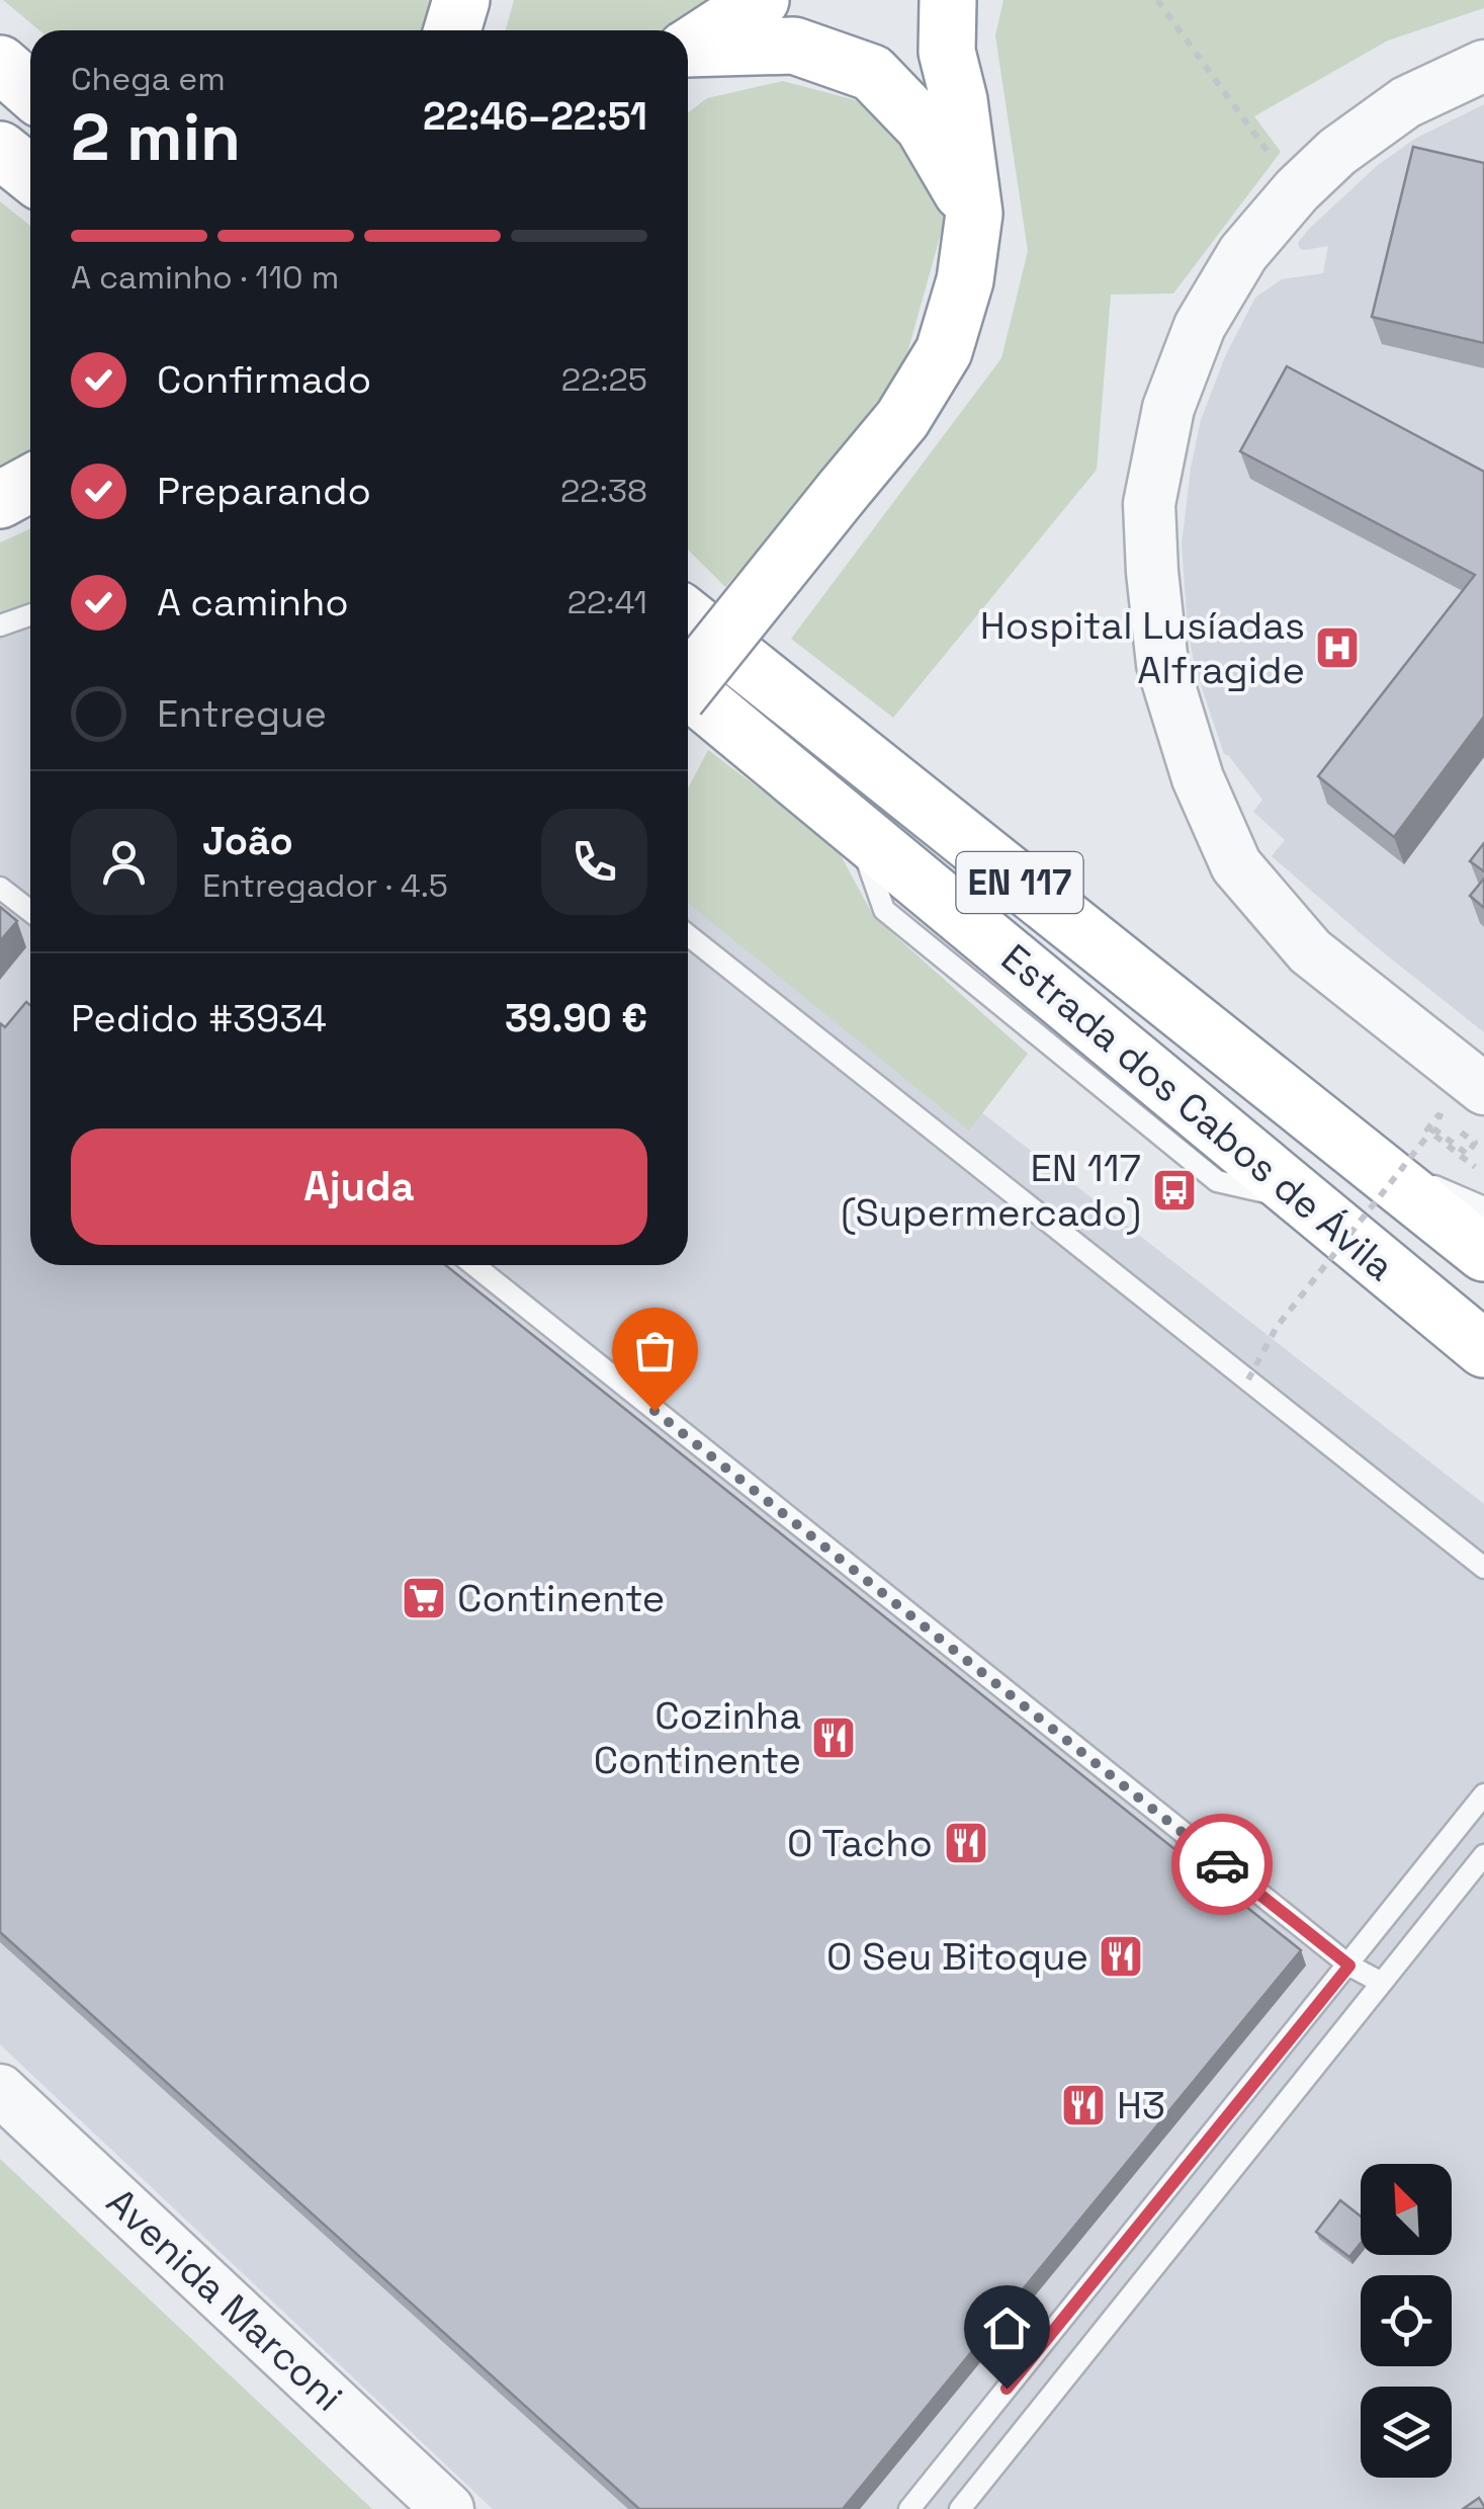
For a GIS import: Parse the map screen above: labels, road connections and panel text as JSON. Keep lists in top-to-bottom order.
{
  "streets": {
    "highway": ["EN 117", "Estrada dos Cabos de Ávila"],
    "street": ["Avenida Marconi"]
  },
  "places": {
    "hospital": ["Hospital Lusíadas Alfragide"],
    "bus stop": ["EN 117 (Supermercado)"],
    "supermarket": ["Continente"],
    "restaurant": [
      "Cozinha Continente",
      "O Tacho",
      "O Seu Bitoque",
      "H3"
    ]
  },
  "north": "top left",
  "page": {
    "heading": ["2 min", "Chega em", "22:46–22:51"],
    "panel": [
      "João",
      "Entregador · 4.5",
      "Pedido #3934",
      "39.90 €"
    ],
    "bar": "A caminho · 110 m",
    "list": [
      ["Confirmado", "22:25"],
      ["Preparando", "22:38"],
      ["A caminho", "22:41"],
      "Entregue"
    ],
    "buttons": "Ajuda"
  }
}
